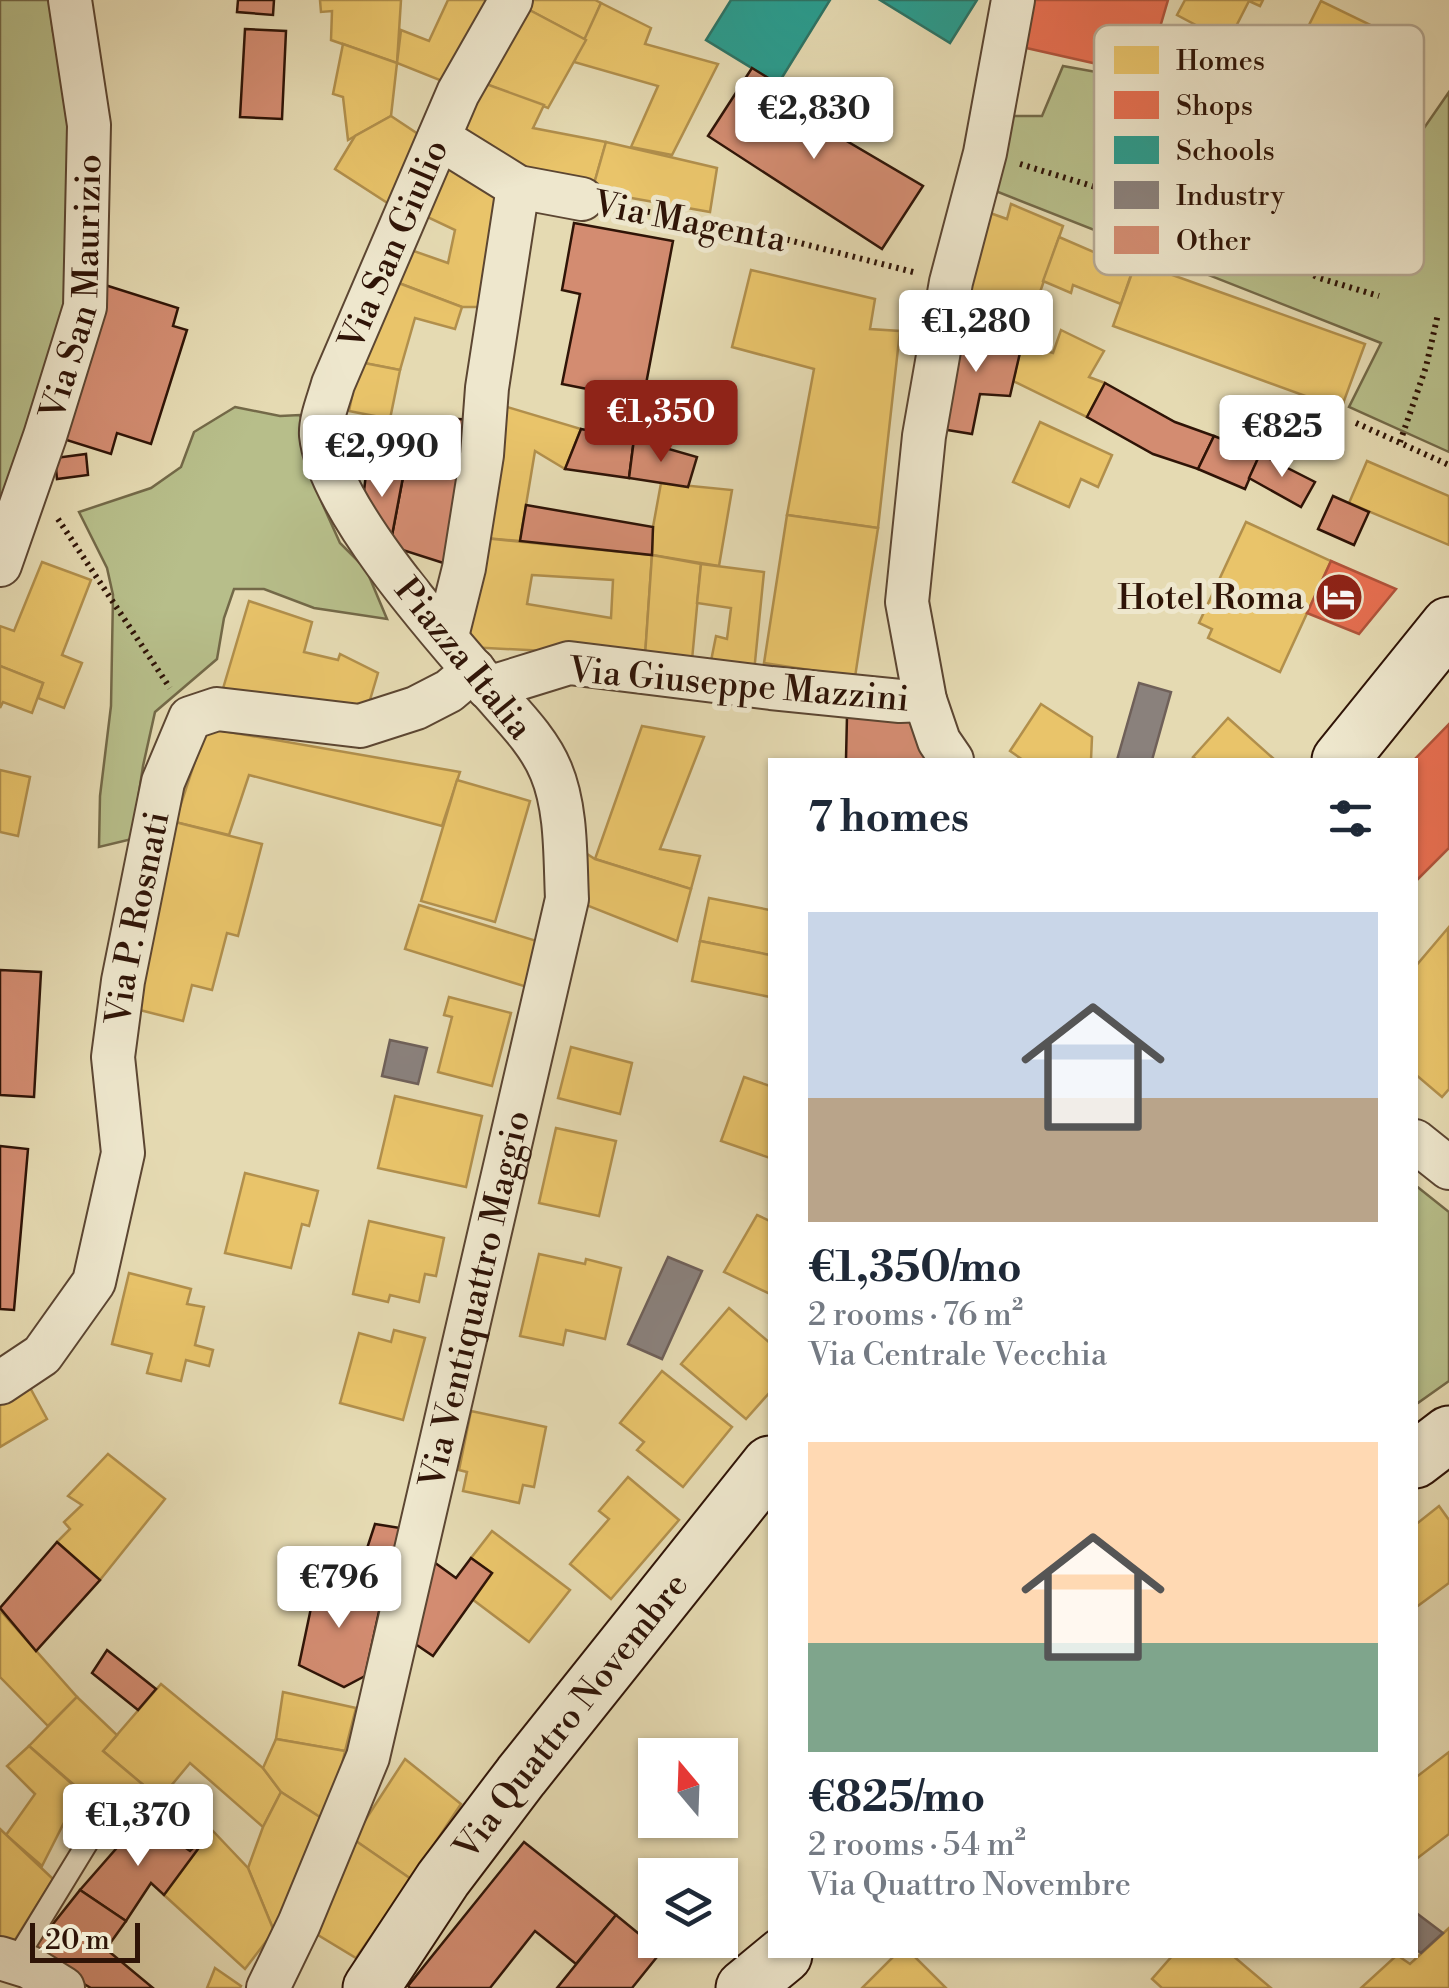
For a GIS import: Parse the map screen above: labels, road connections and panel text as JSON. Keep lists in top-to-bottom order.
{
  "streets": {
    "main road": ["Via Quattro Novembre"],
    "street": [
      "Via Magenta",
      "Via San Giulio",
      "Via San Maurizio",
      "Piazza Italia",
      "Via Giuseppe Mazzini",
      "Via P. Rosnati",
      "Via Ventiquattro Maggio"
    ]
  },
  "crossings": [
    ["Via Magenta", "Via San Giulio"],
    ["Via San Giulio", "Piazza Italia"],
    ["Piazza Italia", "Via Giuseppe Mazzini"],
    ["Piazza Italia", "Via Ventiquattro Maggio"]
  ],
  "places": {
    "hotel": ["Hotel Roma"]
  },
  "legend": [
    "Homes",
    "Shops",
    "Schools",
    "Industry",
    "Other"
  ],
  "scale_bar": "20 m",
  "north": "top",
  "page": {
    "price": [
      "€2,830",
      "€1,280",
      "€1,350",
      "€825",
      "€2,990",
      "€796",
      "€1,370"
    ],
    "heading": "7 homes",
    "list": [
      {
        "name": "€1,350/mo",
        "note": "2 rooms · 76 m² · Via Centrale Vecchia"
      },
      {
        "name": "€825/mo",
        "note": "2 rooms · 54 m² · Via Quattro Novembre"
      }
    ],
    "scale": "20 m"
  }
}
